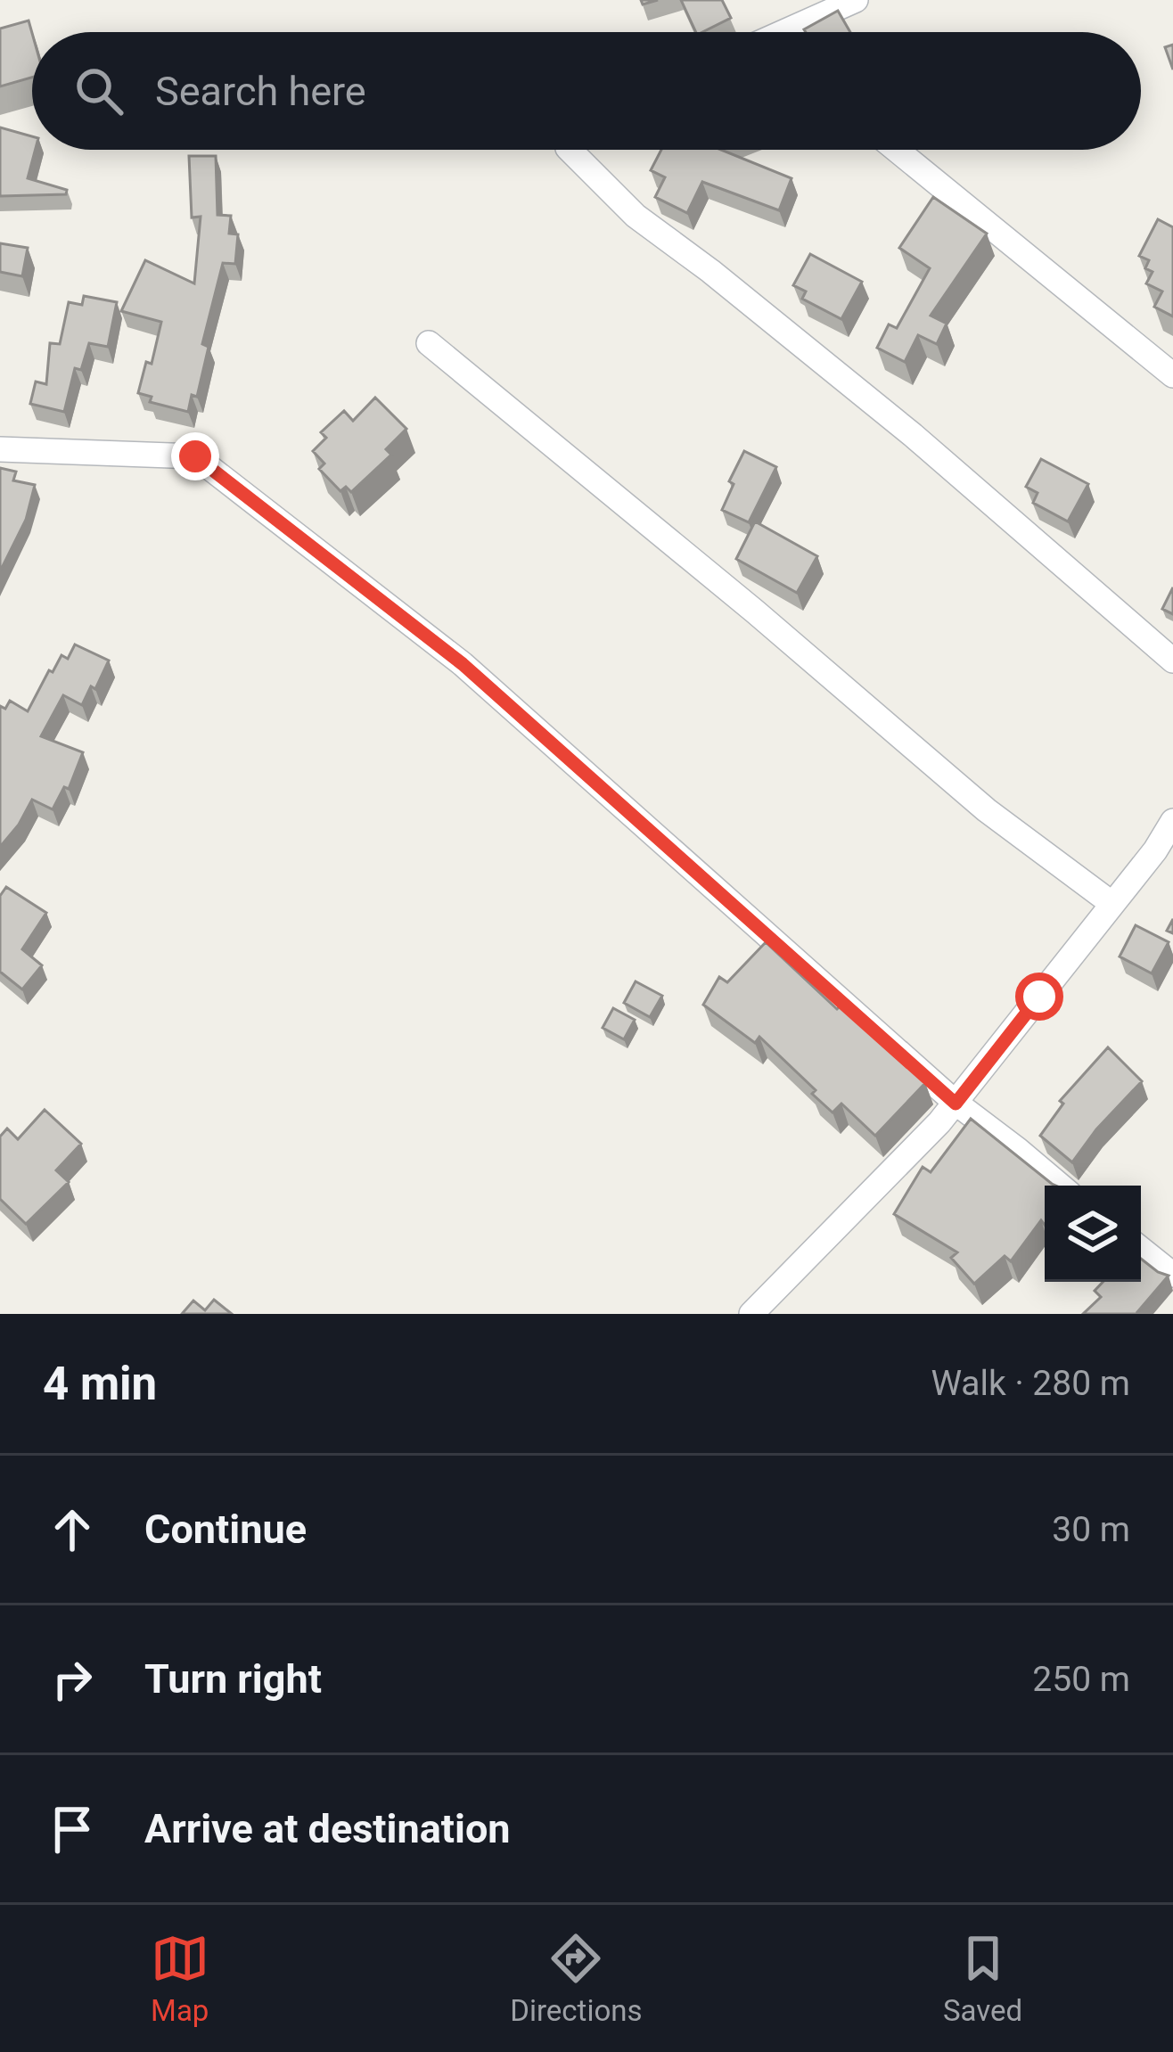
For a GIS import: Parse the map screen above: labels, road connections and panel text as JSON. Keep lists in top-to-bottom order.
{
  "page": {
    "search": "Search here",
    "heading": ["4 min", "Walk · 280 m"],
    "list": [
      ["Continue", "30 m"],
      ["Turn right", "250 m"],
      "Arrive at destination"
    ],
    "nav": ["Map", "Directions", "Saved"]
  }
}
